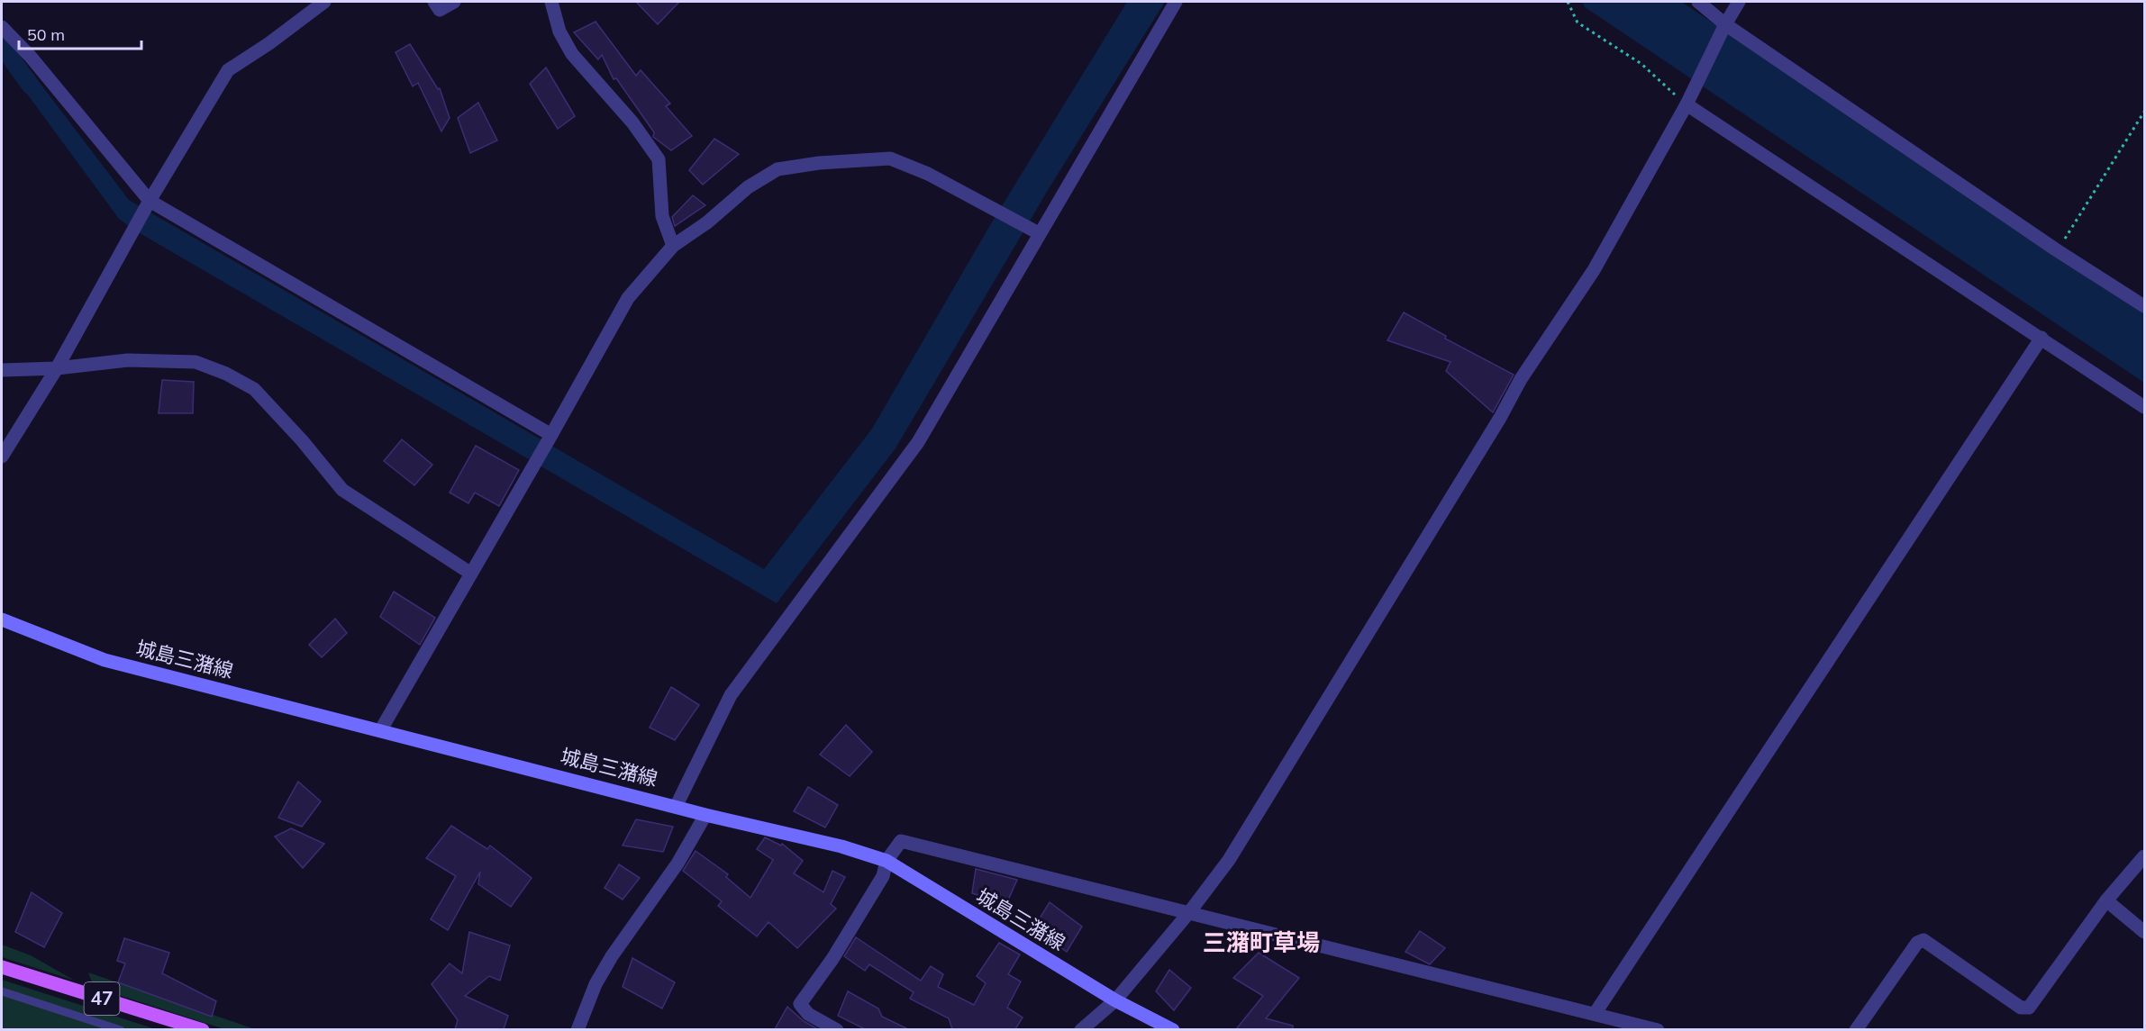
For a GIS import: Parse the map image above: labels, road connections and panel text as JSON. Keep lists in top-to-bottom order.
{
  "streets": {
    "main road": ["城島三潴線", "47"]
  },
  "districts": ["三潴町草場"],
  "scale_bar": "50 m"
}
